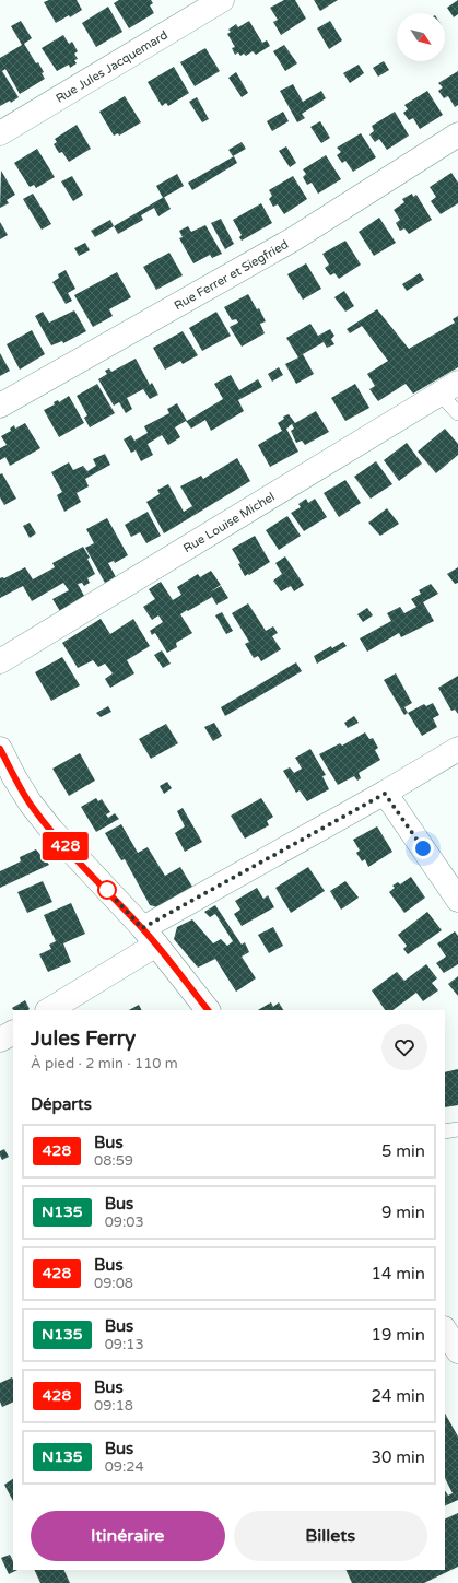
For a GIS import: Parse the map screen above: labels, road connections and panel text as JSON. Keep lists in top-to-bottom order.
{
  "streets": {
    "street": ["Rue Jules Jacquemard", "Rue Ferrer et Siegfried", "Rue Louise Michel"]
  },
  "lines": ["bus line 428"],
  "north": "bottom right",
  "page": {
    "on_map": "428",
    "heading": [
      ["Jules Ferry", "À pied · 2 min · 110 m"],
      "Départs"
    ],
    "list": [
      {
        "mark": "428",
        "name": "Bus",
        "note": "08:59",
        "value": "5 min"
      },
      {
        "mark": "N135",
        "name": "Bus",
        "note": "09:03",
        "value": "9 min"
      },
      {
        "mark": "428",
        "name": "Bus",
        "note": "09:08",
        "value": "14 min"
      },
      {
        "mark": "N135",
        "name": "Bus",
        "note": "09:13",
        "value": "19 min"
      },
      {
        "mark": "428",
        "name": "Bus",
        "note": "09:18",
        "value": "24 min"
      },
      {
        "mark": "N135",
        "name": "Bus",
        "note": "09:24",
        "value": "30 min"
      }
    ],
    "buttons": ["Itinéraire", "Billets"]
  }
}
